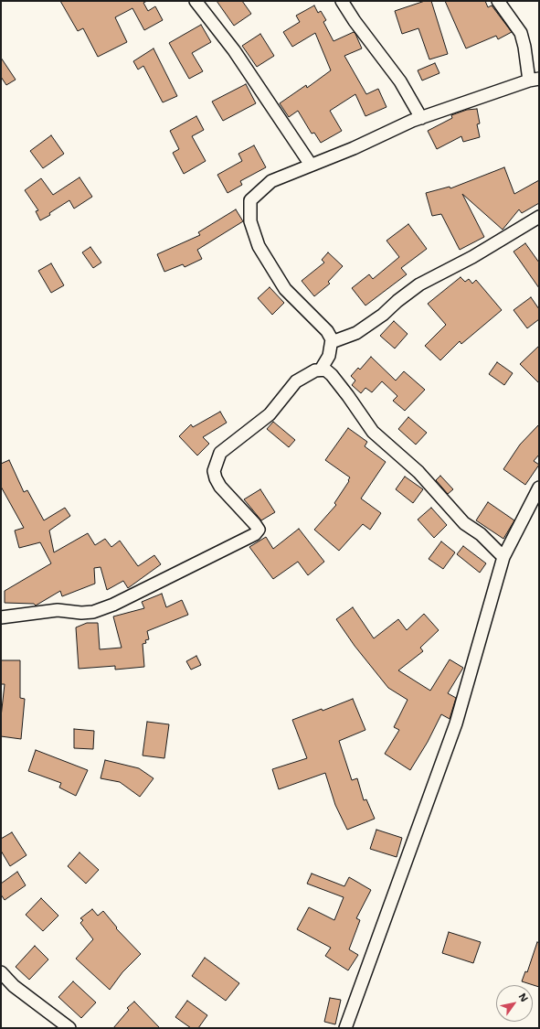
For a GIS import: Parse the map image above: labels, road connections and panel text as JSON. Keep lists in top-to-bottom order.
{
  "north": "top right"
}
